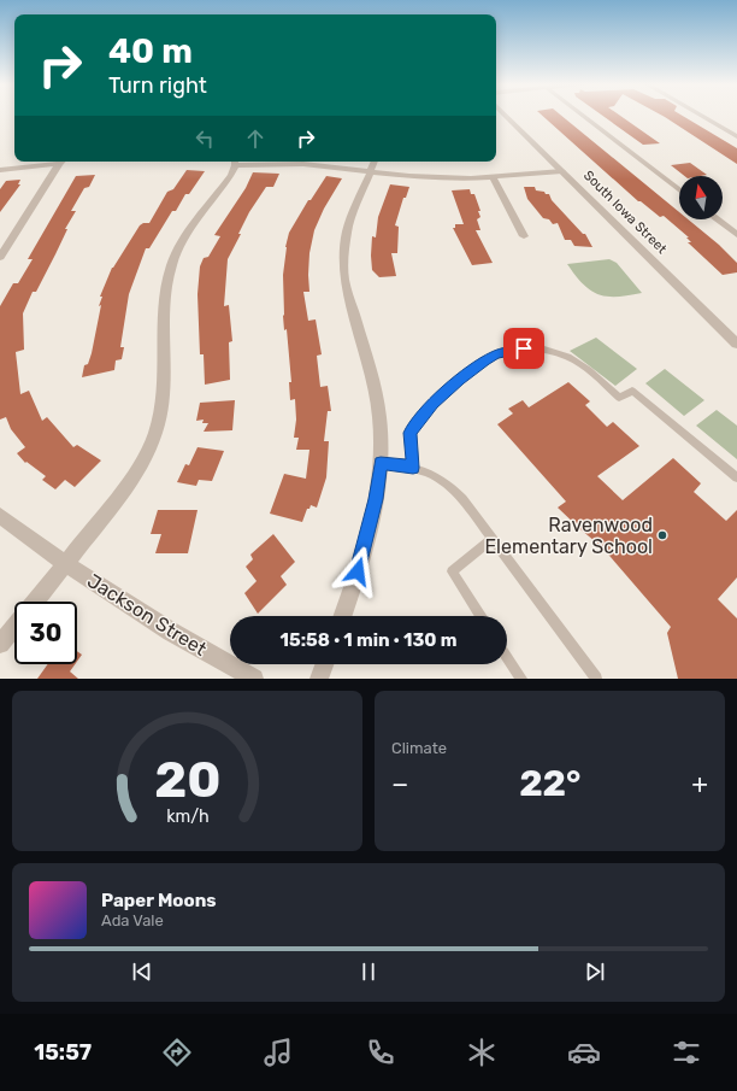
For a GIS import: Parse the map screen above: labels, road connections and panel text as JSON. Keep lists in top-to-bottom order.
{
  "streets": {
    "street": ["South Iowa Street", "Jackson Street"]
  },
  "places": ["Ravenwood Elementary School"],
  "north": "top",
  "page": {
    "turn": ["40 m", "Turn right"],
    "limit": "30",
    "trip": "15:58 · 1 min · 130 m",
    "tile": "Climate",
    "heat": ["−", "22°", "+"],
    "song": ["Paper Moons", "Ada Vale"],
    "tabs": "15:57",
    "gauge": ["20", "km/h"]
  }
}
